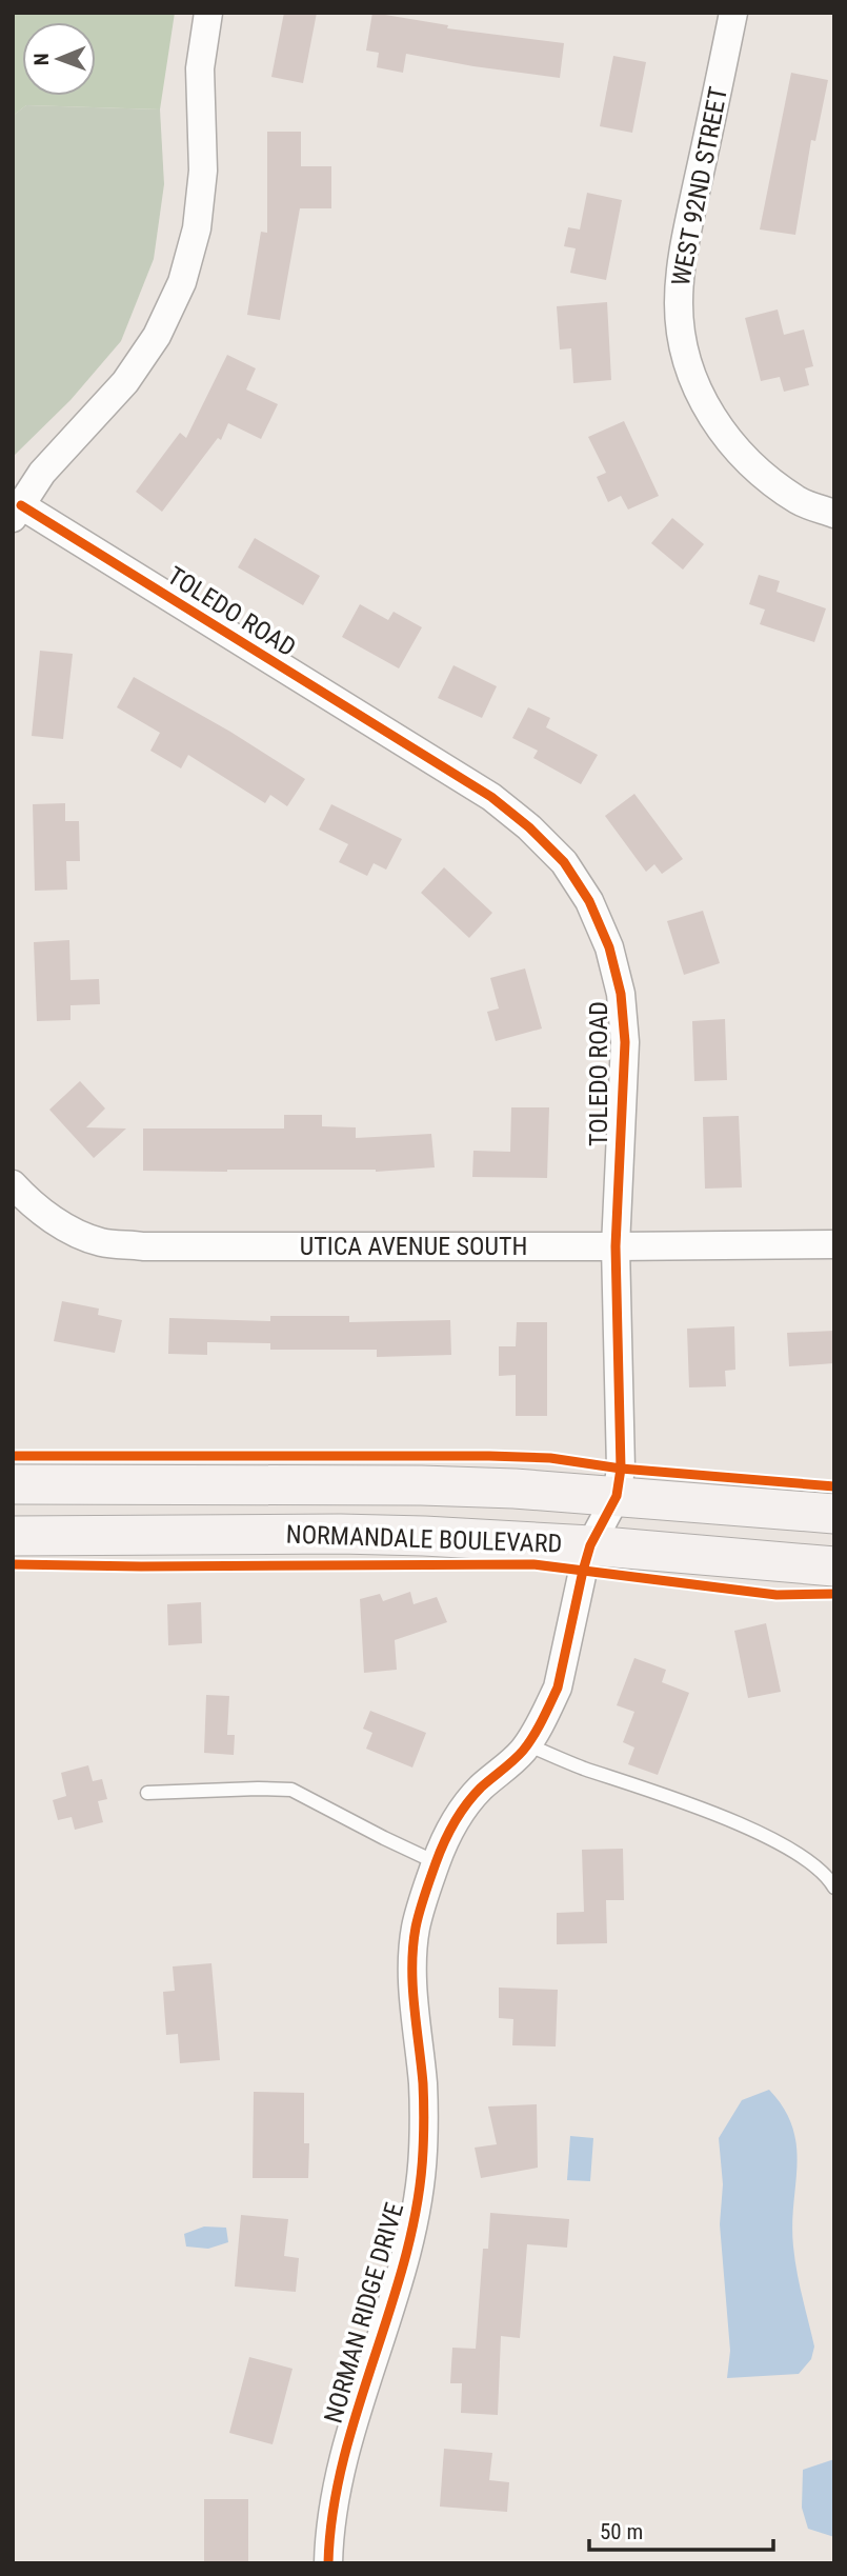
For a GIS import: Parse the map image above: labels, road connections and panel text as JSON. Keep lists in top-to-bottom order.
{
  "streets": {
    "main road": ["NORMANDALE BOULEVARD"],
    "street": [
      "WEST 92ND STREET",
      "TOLEDO ROAD",
      "UTICA AVENUE SOUTH",
      "NORMAN RIDGE DRIVE"
    ]
  },
  "crossings": [
    ["TOLEDO ROAD", "UTICA AVENUE SOUTH"],
    ["TOLEDO ROAD", "NORMANDALE BOULEVARD"],
    ["TOLEDO ROAD", "NORMAN RIDGE DRIVE"],
    ["NORMANDALE BOULEVARD", "NORMAN RIDGE DRIVE"]
  ],
  "scale_bar": "50 m",
  "north": "left"
}
